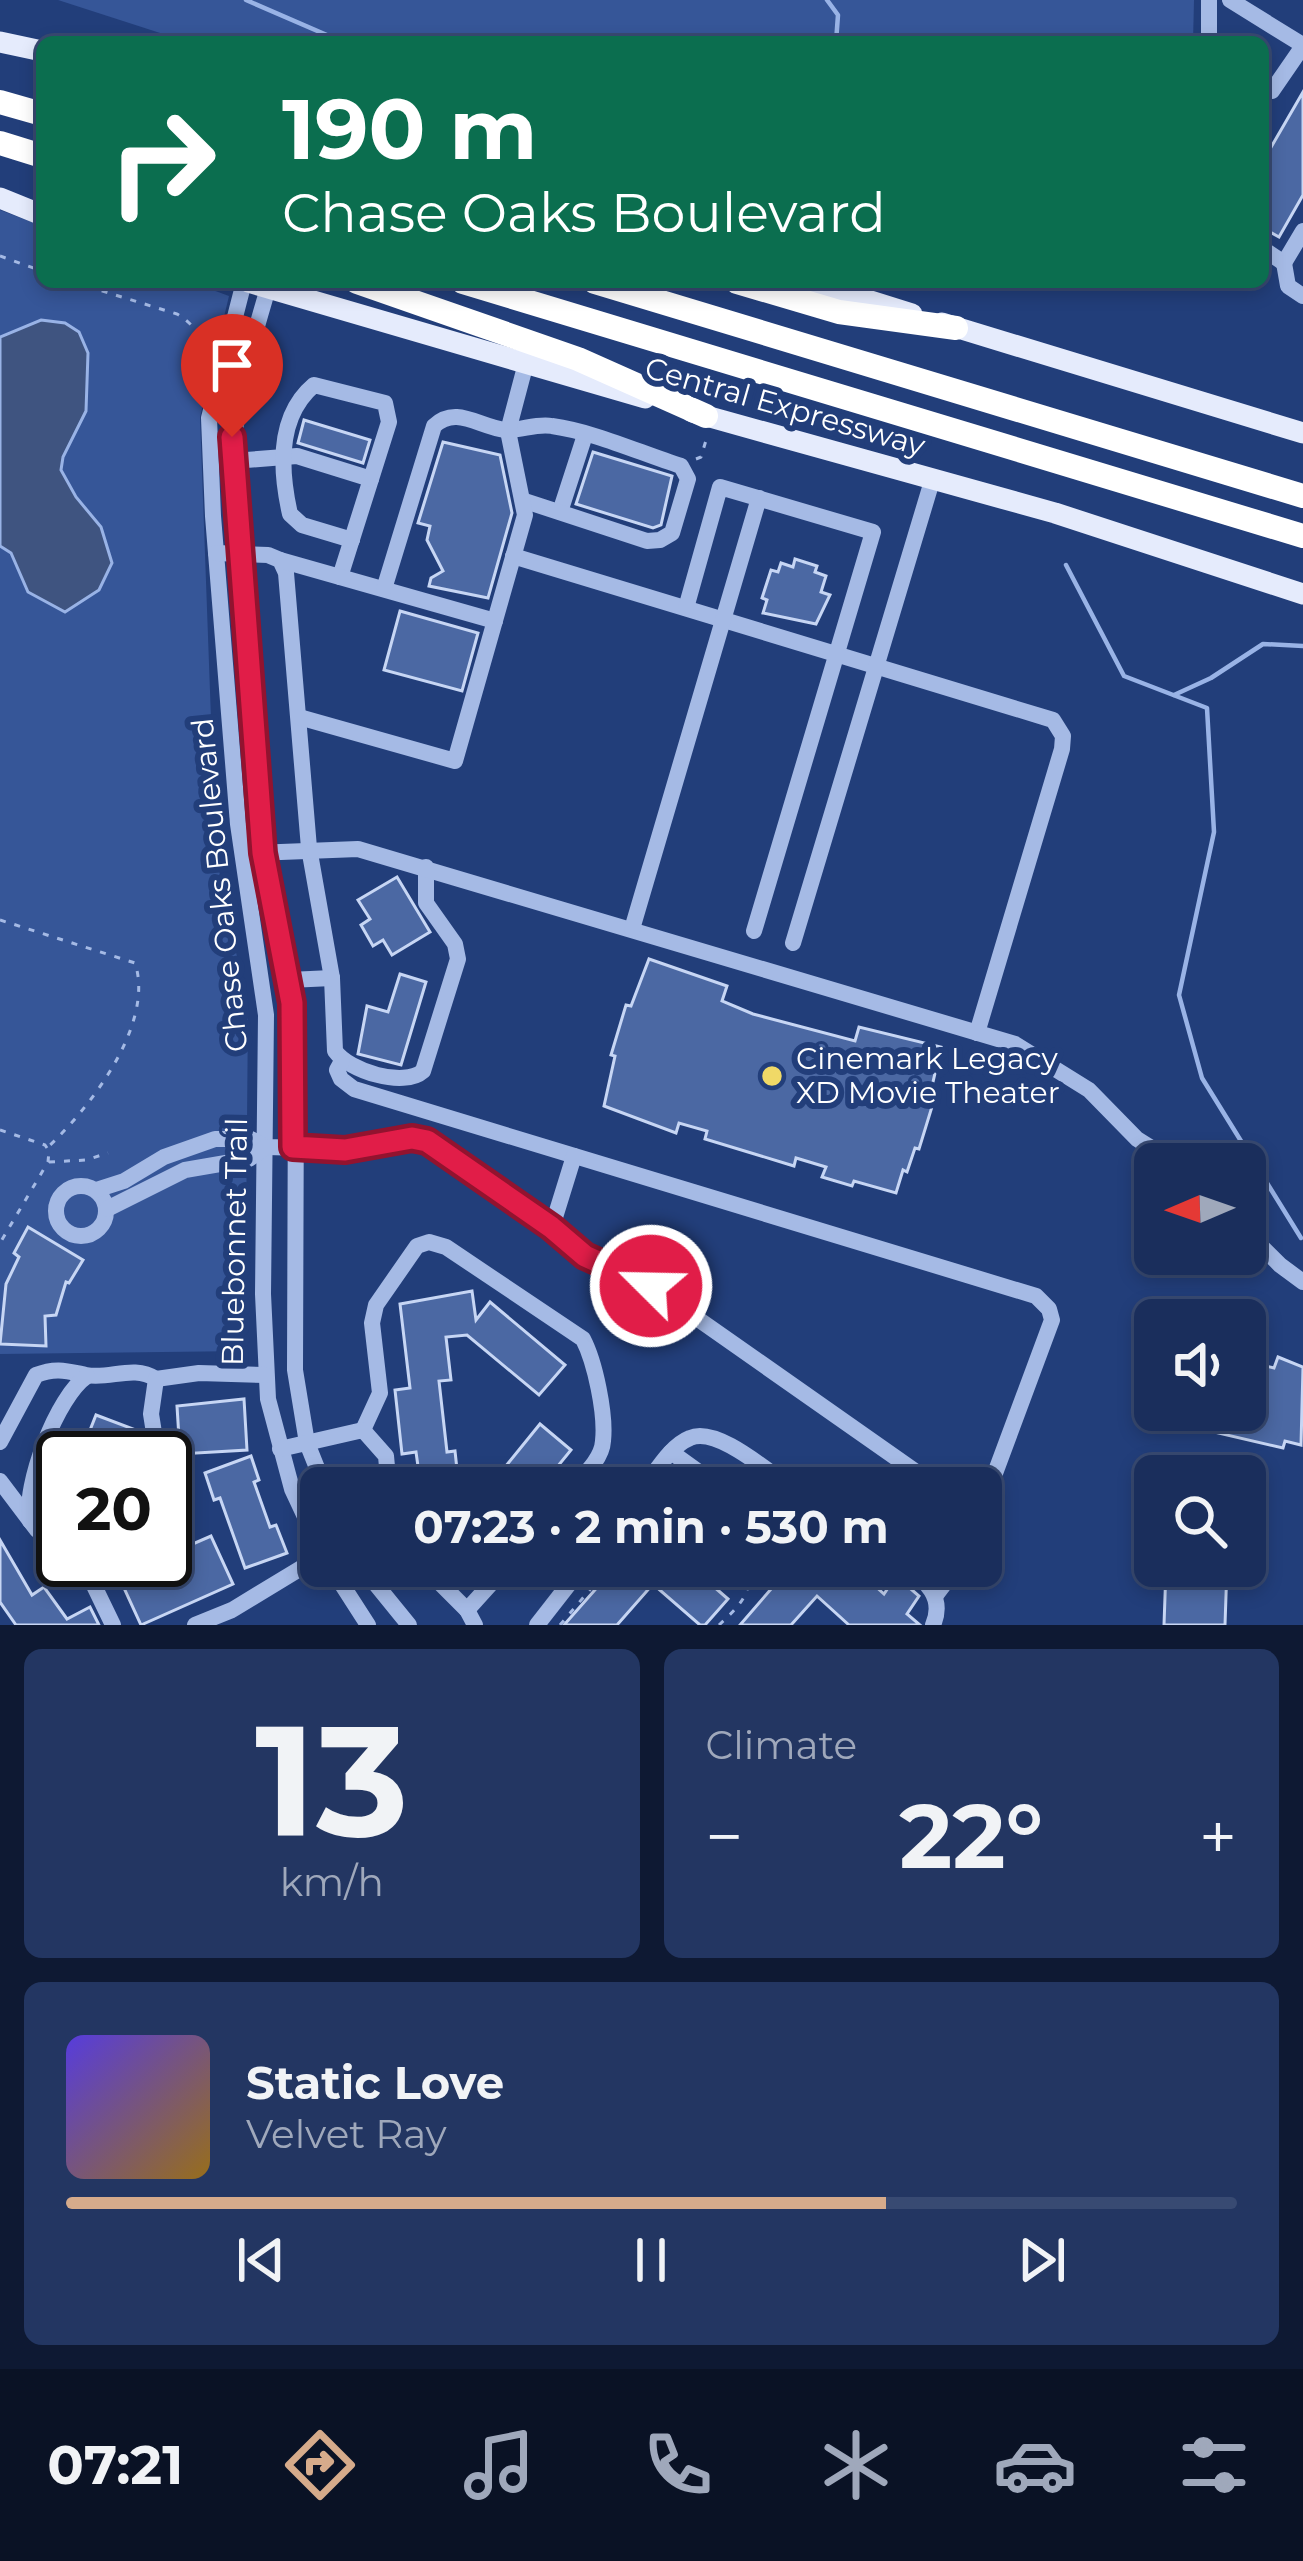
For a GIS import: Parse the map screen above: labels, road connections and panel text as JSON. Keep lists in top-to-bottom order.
{
  "streets": {
    "highway": ["Central Expressway"],
    "street": ["Chase Oaks Boulevard"]
  },
  "places": ["Cinemark Legacy XD Movie Theater"],
  "north": "left",
  "page": {
    "turn": ["190 m", "Chase Oaks Boulevard"],
    "limit": "20",
    "trip": "07:23 · 2 min · 530 m",
    "tile": [
      ["13", "km/h"],
      "Climate"
    ],
    "heat": ["−", "22°", "+"],
    "song": ["Static Love", "Velvet Ray"],
    "tabs": "07:21"
  }
}
